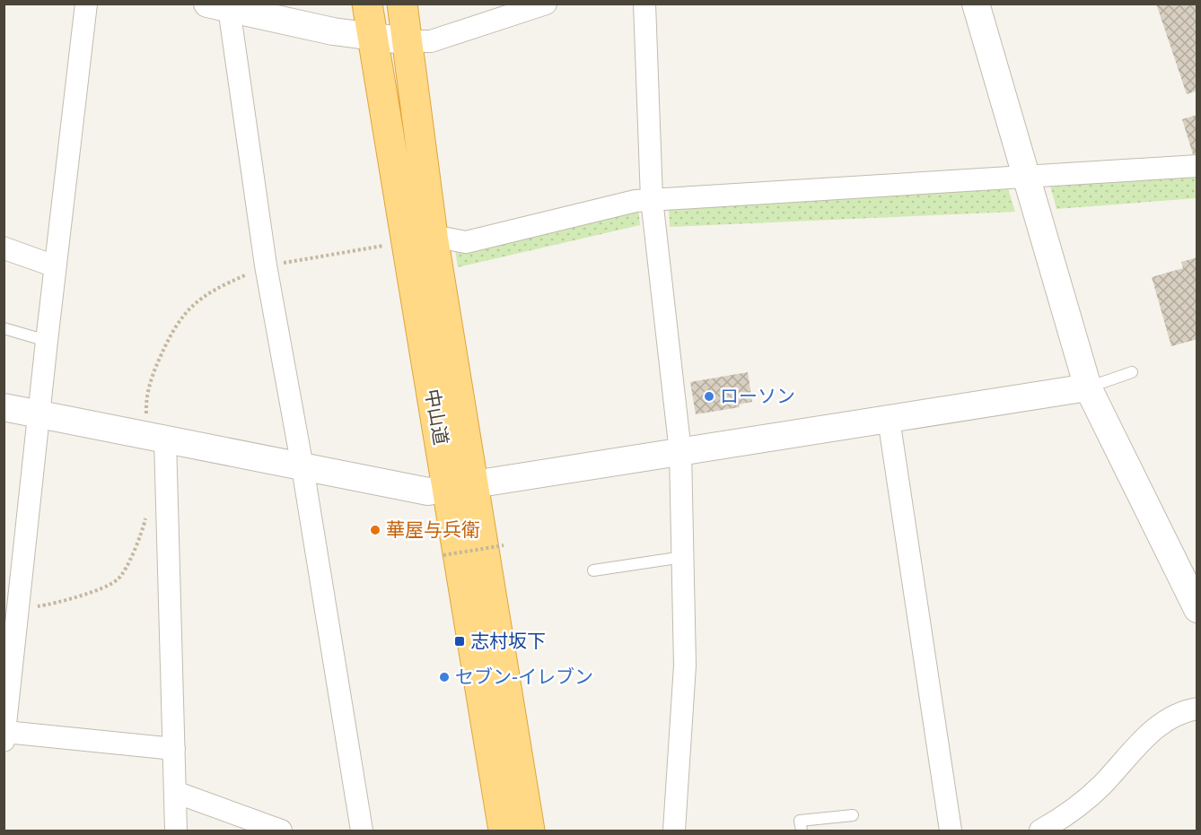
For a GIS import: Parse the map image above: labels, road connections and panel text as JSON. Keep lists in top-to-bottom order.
{
  "streets": {
    "highway": ["中山道"]
  },
  "places": {
    "other": ["ローソン", "華屋与兵衛", "セブン-イレブン"],
    "transit": ["志村坂下"]
  }
}
